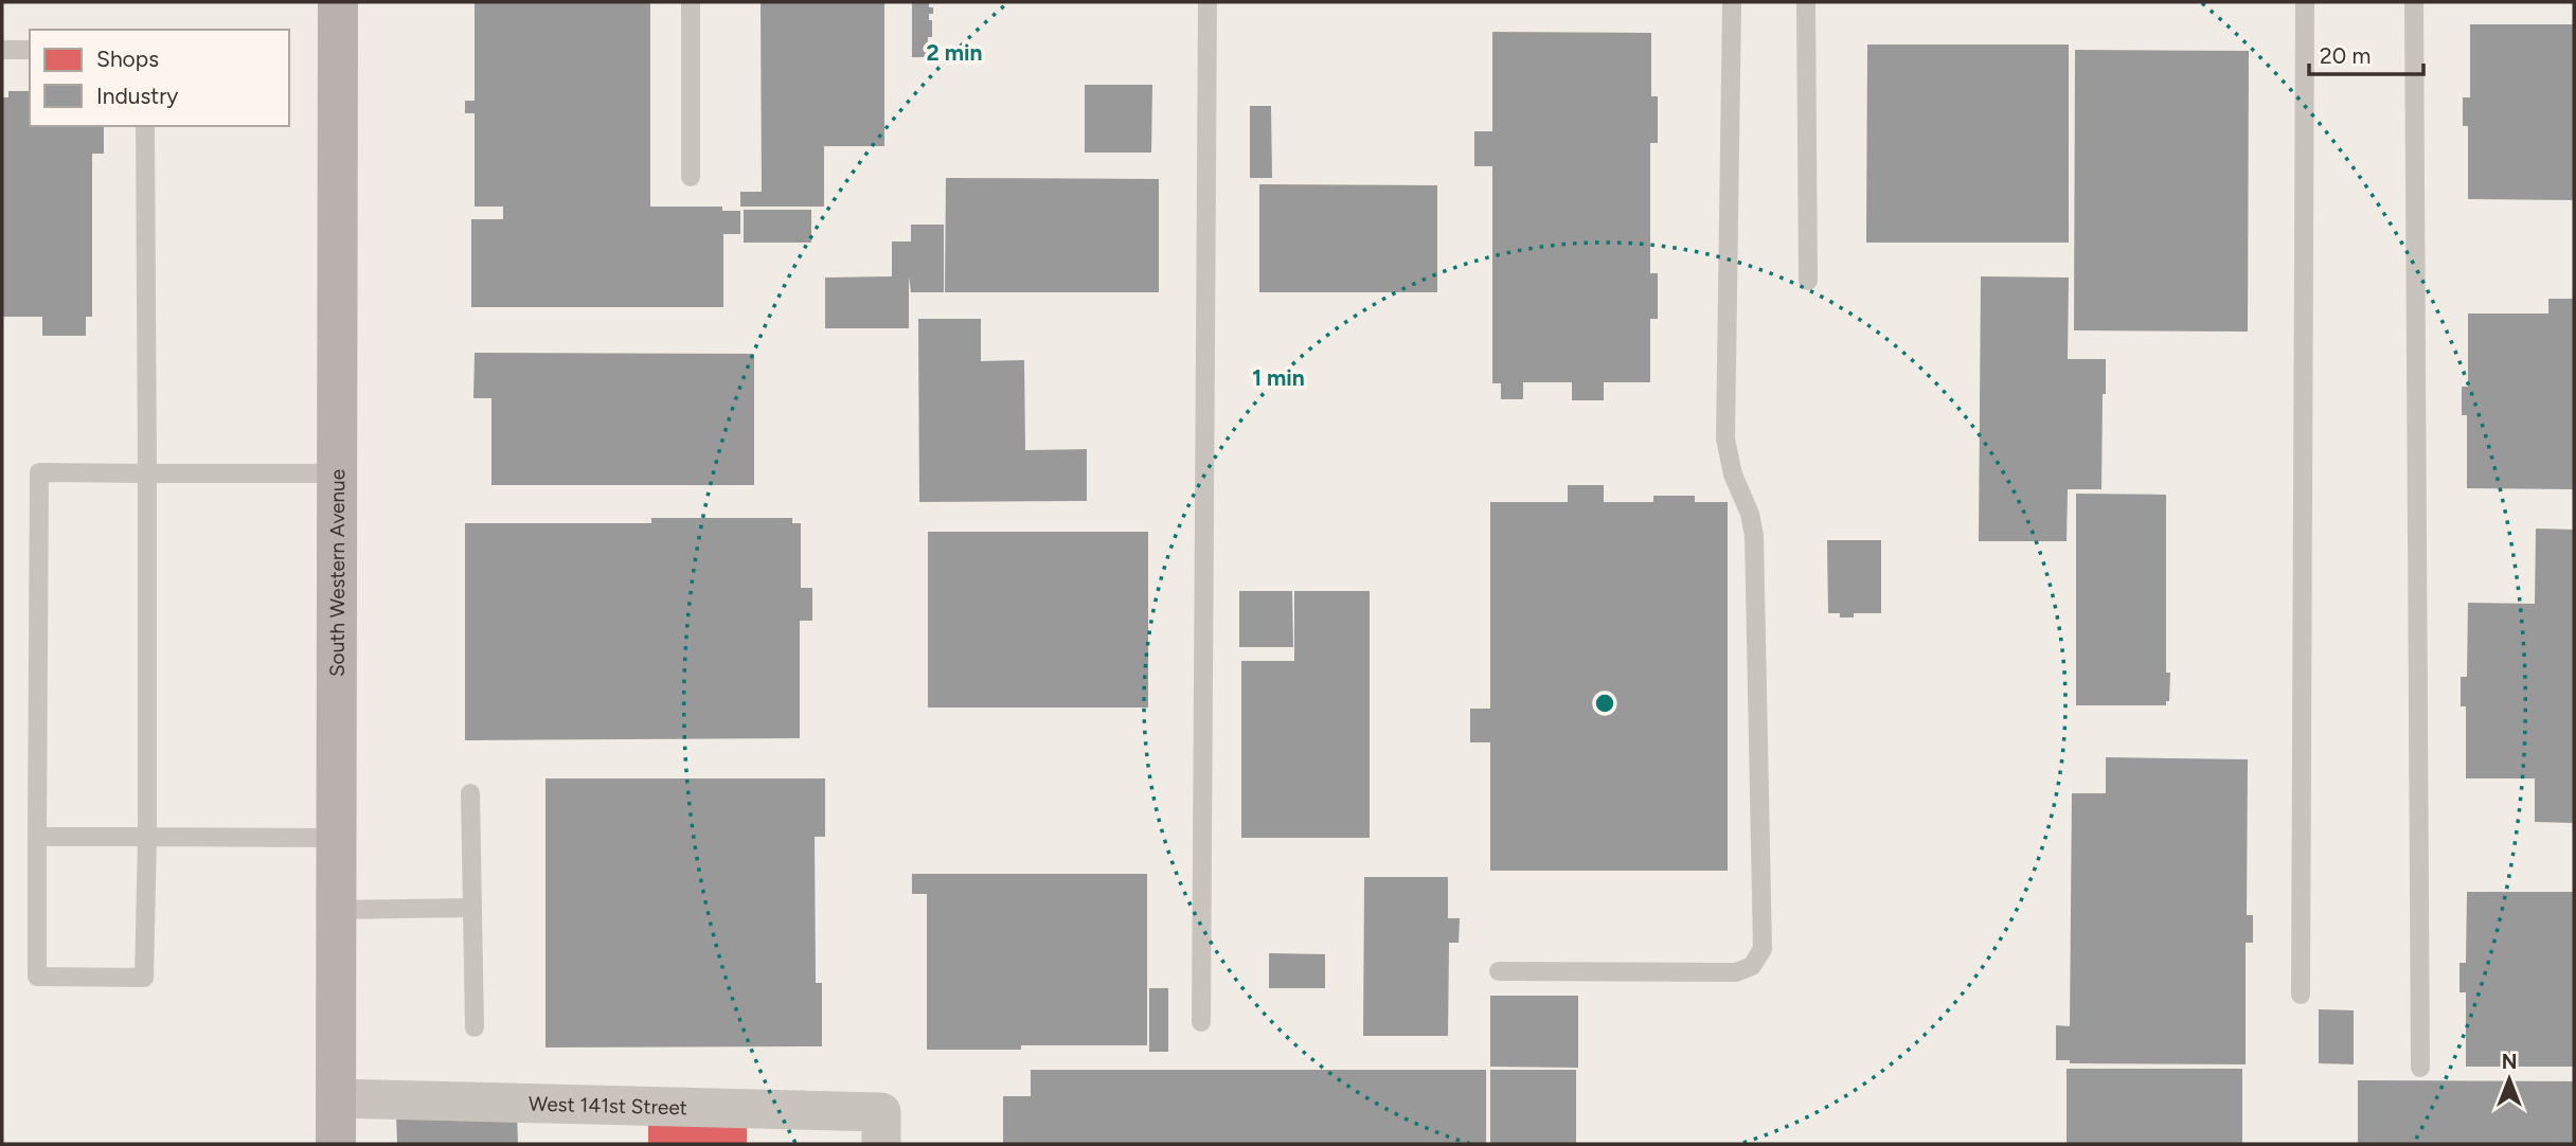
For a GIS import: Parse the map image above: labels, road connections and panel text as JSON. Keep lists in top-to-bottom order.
{
  "streets": {
    "main road": ["South Western Avenue"],
    "street": ["West 141st Street"]
  },
  "crossings": [
    ["South Western Avenue", "West 141st Street"]
  ],
  "legend": ["Shops", "Industry"],
  "scale_bar": "20 m",
  "north": "top",
  "rings": ["2 min", "1 min"]
}
